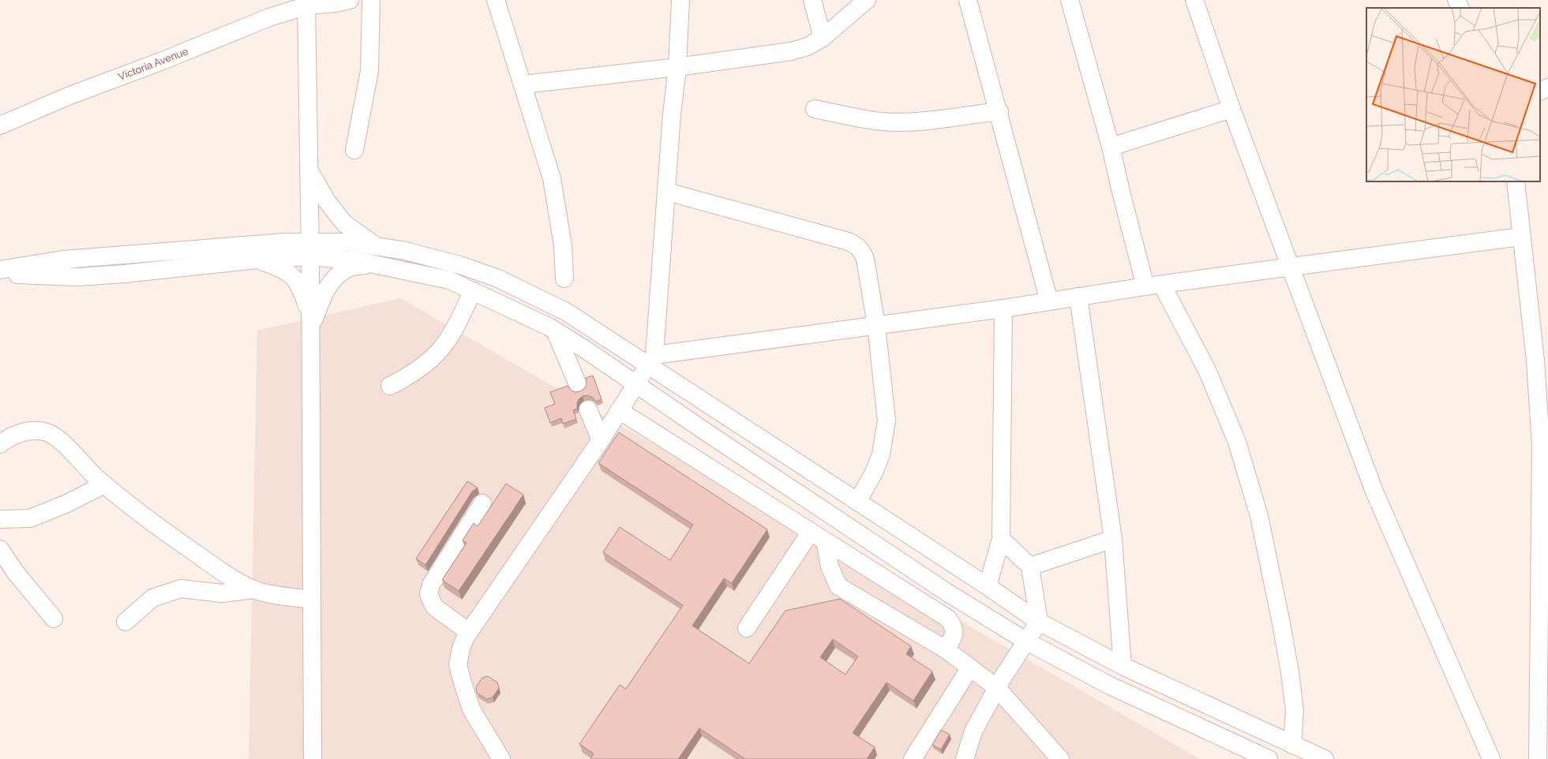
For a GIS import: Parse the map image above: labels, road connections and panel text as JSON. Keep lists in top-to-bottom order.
{
  "streets": {
    "street": ["Victoria Avenue"]
  }
}
